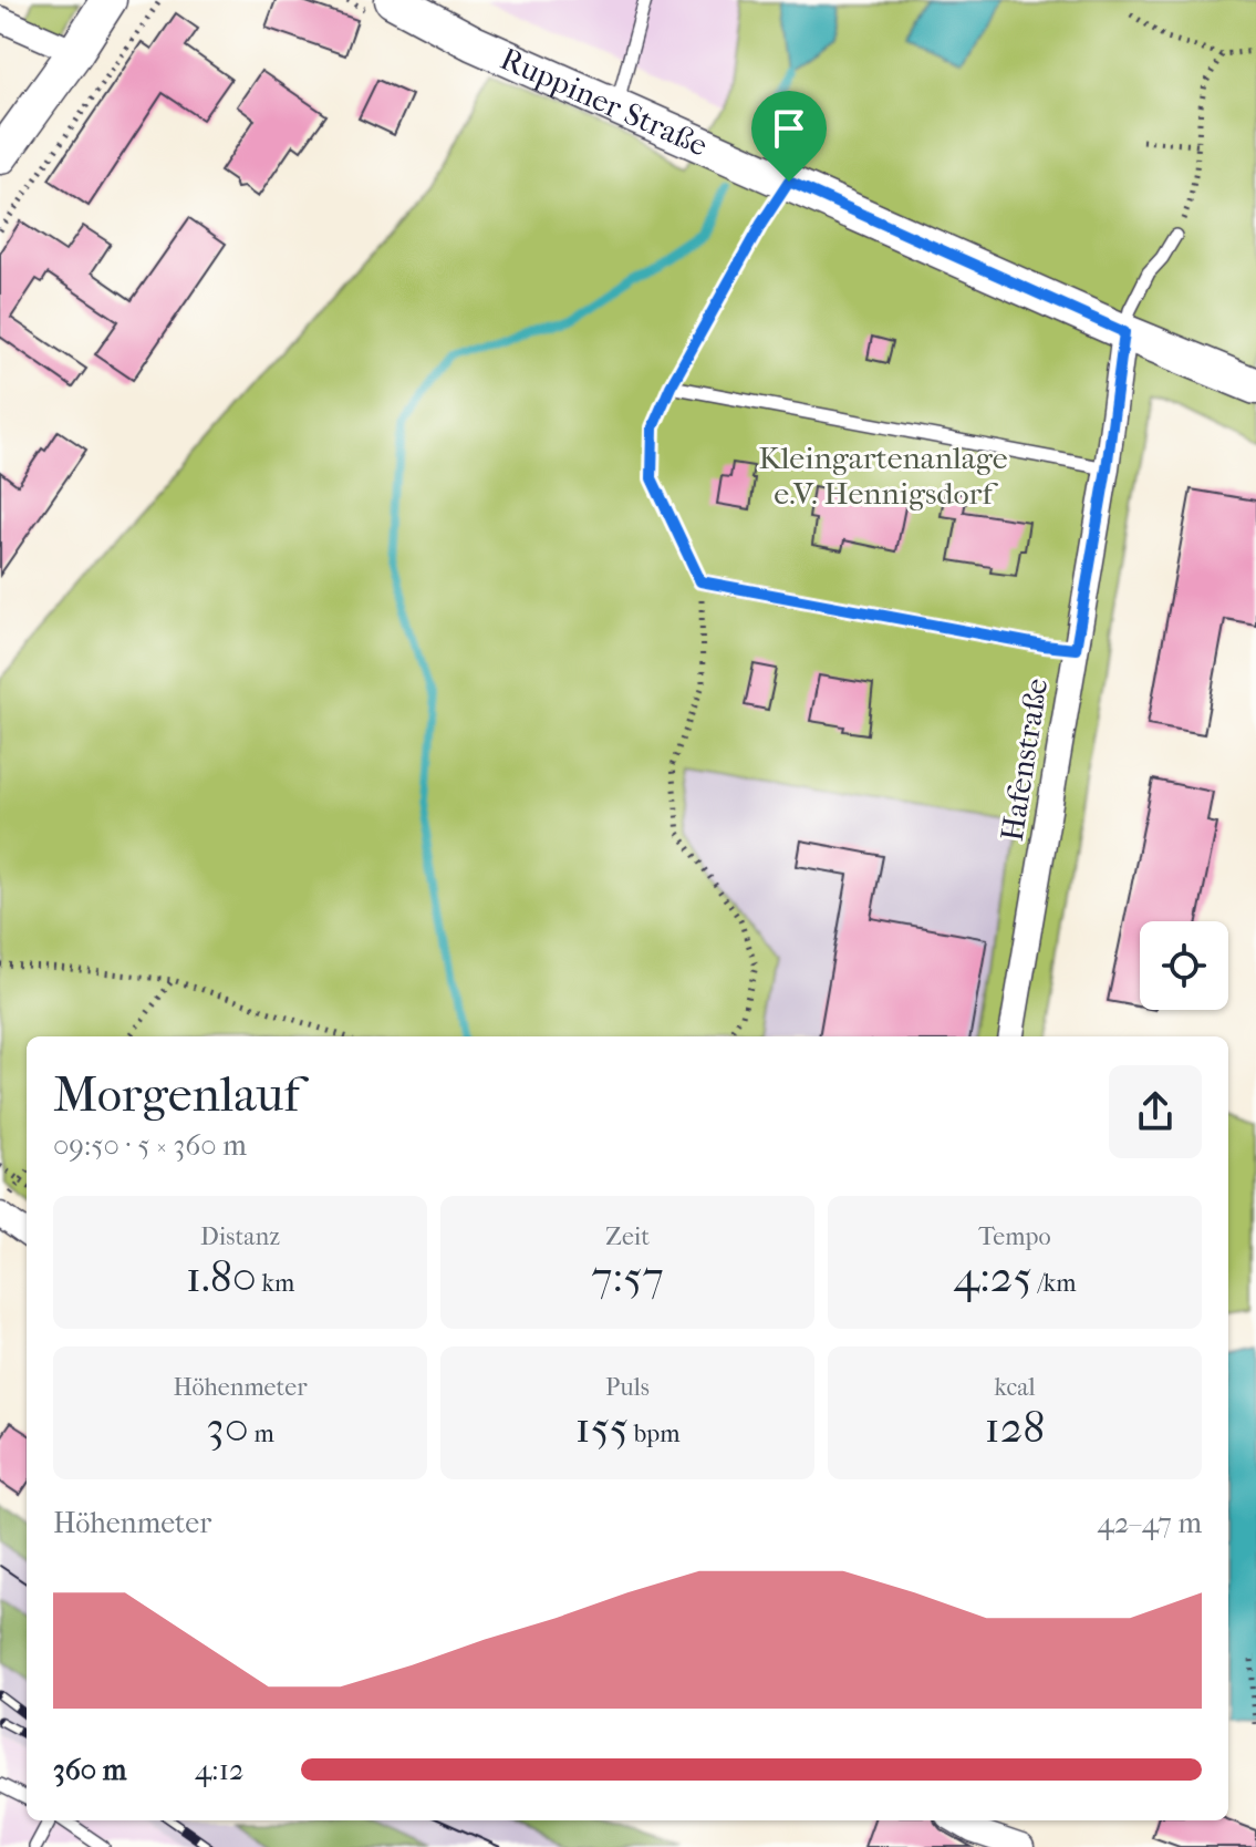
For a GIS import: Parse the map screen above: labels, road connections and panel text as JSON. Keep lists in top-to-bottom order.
{
  "streets": {
    "main road": ["Ruppiner Straße"],
    "street": ["Hafenstraße"]
  },
  "crossings": [
    ["Ruppiner Straße", "Hafenstraße"]
  ],
  "parks": ["Kleingartenanlage e.V. Hennigsdorf"],
  "page": {
    "heading": ["Morgenlauf", "09:50 · 5 × 360 m"],
    "stats": [
      ["Distanz", "1.80 km"],
      ["Zeit", "7:57"],
      ["Tempo", "4:25 /km"],
      ["Höhenmeter", "30 m"],
      ["Puls", "155 bpm"],
      ["kcal", "128"]
    ],
    "chart": ["Höhenmeter", "42–47 m"],
    "list": [
      {
        "name": "360 m",
        "note": "4:12"
      }
    ]
  }
}
